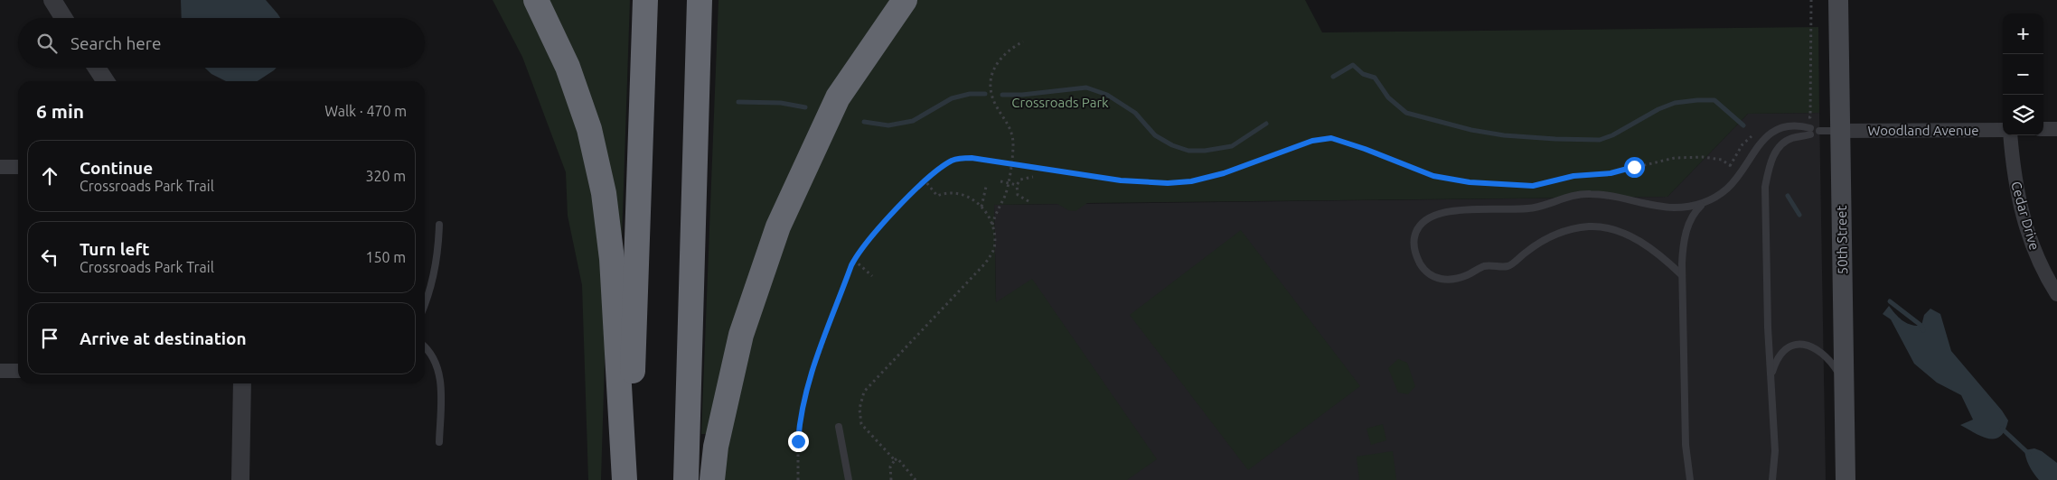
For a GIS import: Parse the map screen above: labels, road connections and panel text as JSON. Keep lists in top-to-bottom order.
{
  "streets": {
    "main road": ["50th Street"],
    "street": ["Woodland Avenue", "Cedar Drive"]
  },
  "crossings": [
    ["Woodland Avenue", "50th Street"]
  ],
  "parks": ["Crossroads Park"],
  "page": {
    "map_buttons": ["+", "−"],
    "search": "Search here",
    "heading": ["6 min", "Walk · 470 m"],
    "list": [
      ["Continue", "Crossroads Park Trail", "320 m"],
      ["Turn left", "Crossroads Park Trail", "150 m"],
      "Arrive at destination"
    ]
  }
}
